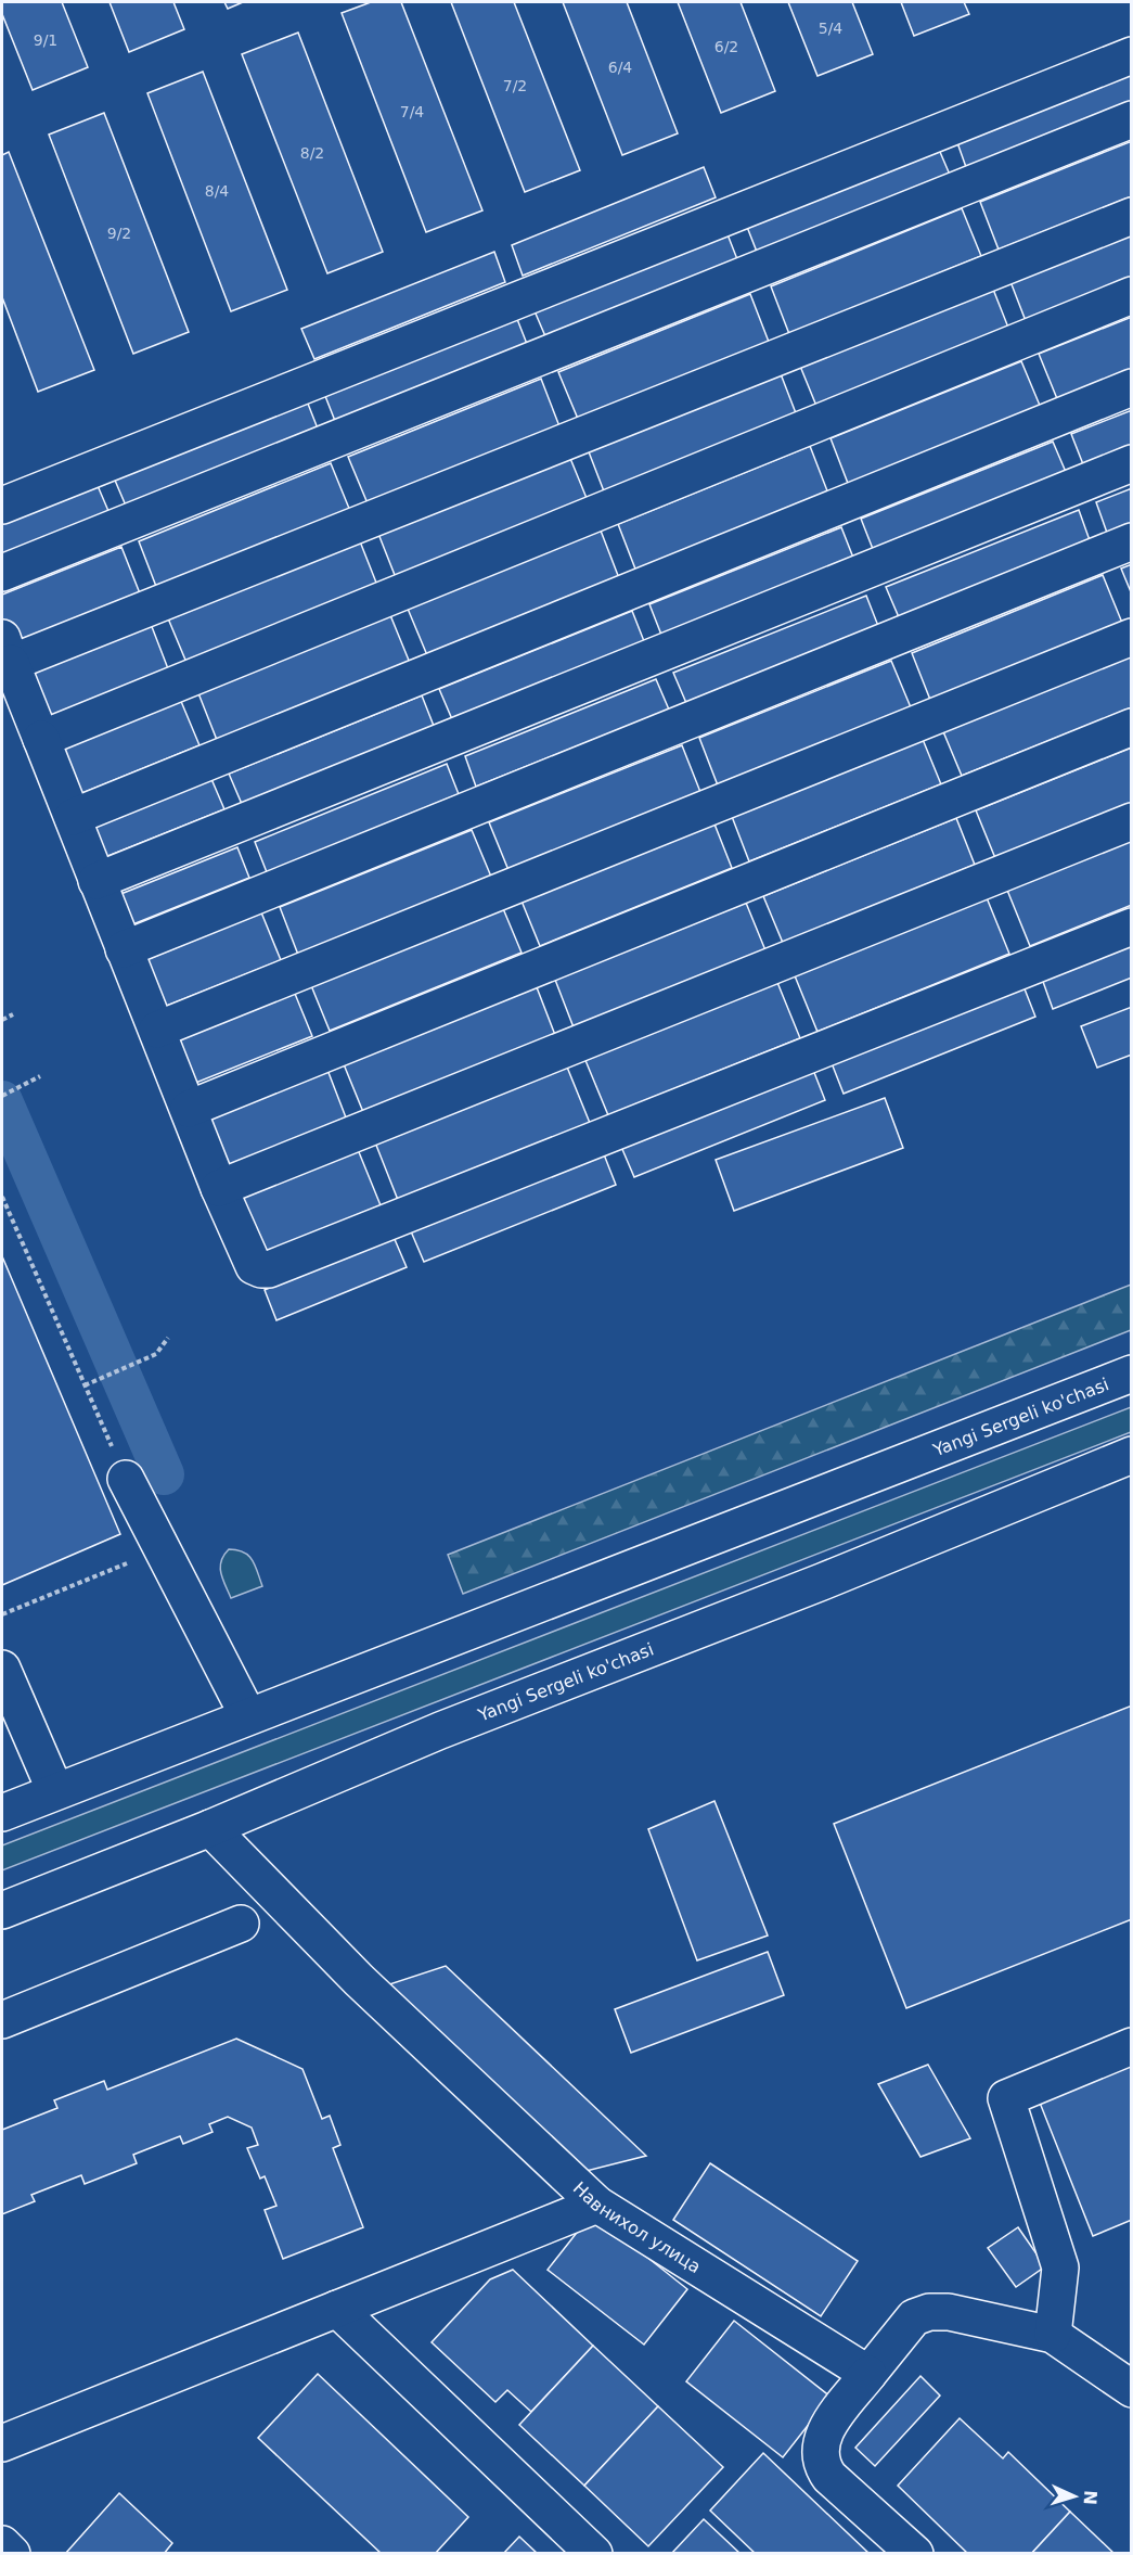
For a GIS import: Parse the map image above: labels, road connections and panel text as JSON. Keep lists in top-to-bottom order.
{
  "streets": {
    "street": ["Yangi Sergeli ko'chasi", "Навнихол улица"]
  },
  "crossings": [
    ["Yangi Sergeli ko'chasi", "Навнихол улица"]
  ],
  "house_numbers": [
    "5/4",
    "9/1",
    "6/2",
    "6/4",
    "7/2",
    "7/4",
    "8/2",
    "8/4",
    "9/2"
  ],
  "north": "right"
}
